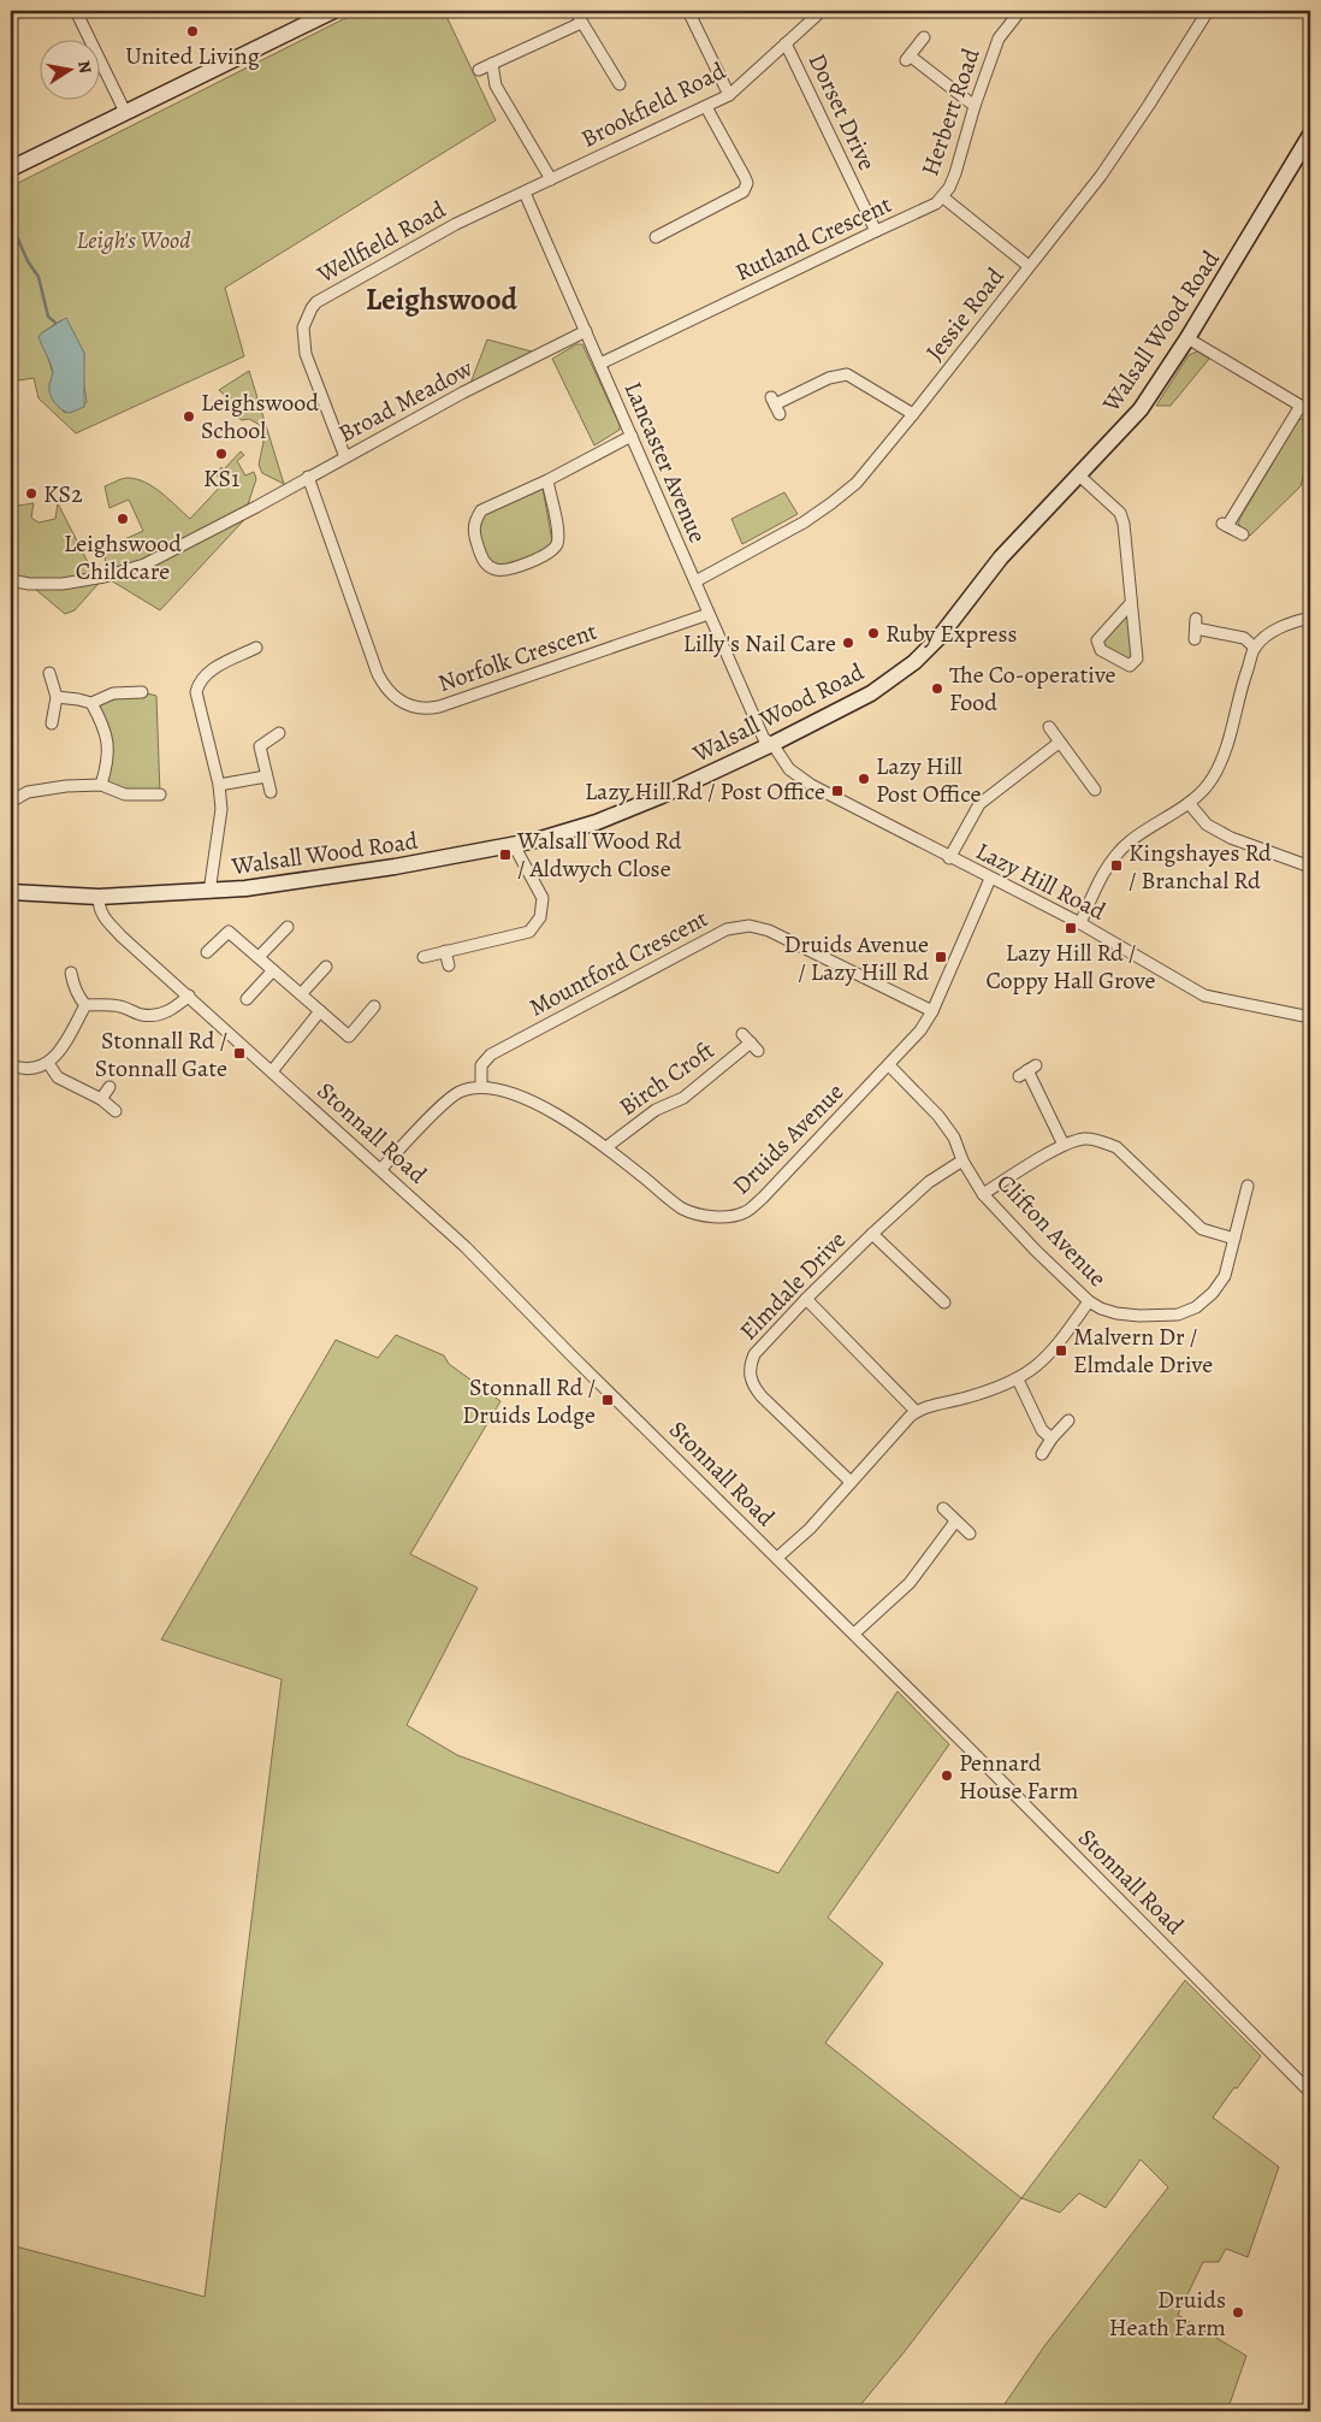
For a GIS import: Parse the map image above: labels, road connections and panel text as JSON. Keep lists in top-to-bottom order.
{
  "streets": {
    "street": [
      "Brookfield Road",
      "Dorset Drive",
      "Herbert Road",
      "Rutland Crescent",
      "Wellfield Road",
      "Jessie Road",
      "Walsall Wood Road",
      "Broad Meadow",
      "Lancaster Avenue",
      "Norfolk Crescent",
      "Lazy Hill Road",
      "Mountford Crescent",
      "Birch Croft",
      "Stonnall Road",
      "Druids Avenue",
      "Clifton Avenue",
      "Elmdale Drive"
    ]
  },
  "crossings": [
    ["Brookfield Road", "Dorset Drive"],
    ["Brookfield Road", "Wellfield Road"],
    ["Dorset Drive", "Rutland Crescent"],
    ["Herbert Road", "Rutland Crescent"],
    ["Rutland Crescent", "Lancaster Avenue"],
    ["Wellfield Road", "Broad Meadow"],
    ["Wellfield Road", "Lancaster Avenue"],
    ["Jessie Road", "Lancaster Avenue"],
    ["Walsall Wood Road", "Lancaster Avenue"],
    ["Walsall Wood Road", "Lazy Hill Road"],
    ["Walsall Wood Road", "Stonnall Road"],
    ["Broad Meadow", "Lancaster Avenue"],
    ["Broad Meadow", "Norfolk Crescent"],
    ["Lancaster Avenue", "Norfolk Crescent"],
    ["Lancaster Avenue", "Lazy Hill Road"],
    ["Lazy Hill Road", "Druids Avenue"],
    ["Mountford Crescent", "Druids Avenue"],
    ["Birch Croft", "Druids Avenue"],
    ["Druids Avenue", "Clifton Avenue"],
    ["Clifton Avenue", "Elmdale Drive"]
  ],
  "districts": ["Leighswood"],
  "parks": ["Leigh's Wood"],
  "places": {
    "other": [
      "United Living",
      "Leighswood School",
      "KS1",
      "KS2",
      "Leighswood Childcare",
      "Ruby Express",
      "Lilly's Nail Care",
      "The Co-operative Food",
      "Lazy Hill Post Office",
      "Pennard House Farm",
      "Druids Heath Farm"
    ],
    "transit": [
      "Lazy Hill Rd / Post Office",
      "Walsall Wood Rd / Aldwych Close",
      "Kingshayes Rd / Branchal Rd",
      "Lazy Hill Rd / Coppy Hall Grove",
      "Druids Avenue / Lazy Hill Rd",
      "Stonnall Rd / Stonnall Gate",
      "Malvern Dr / Elmdale Drive",
      "Stonnall Rd / Druids Lodge"
    ]
  },
  "north": "right"
}
